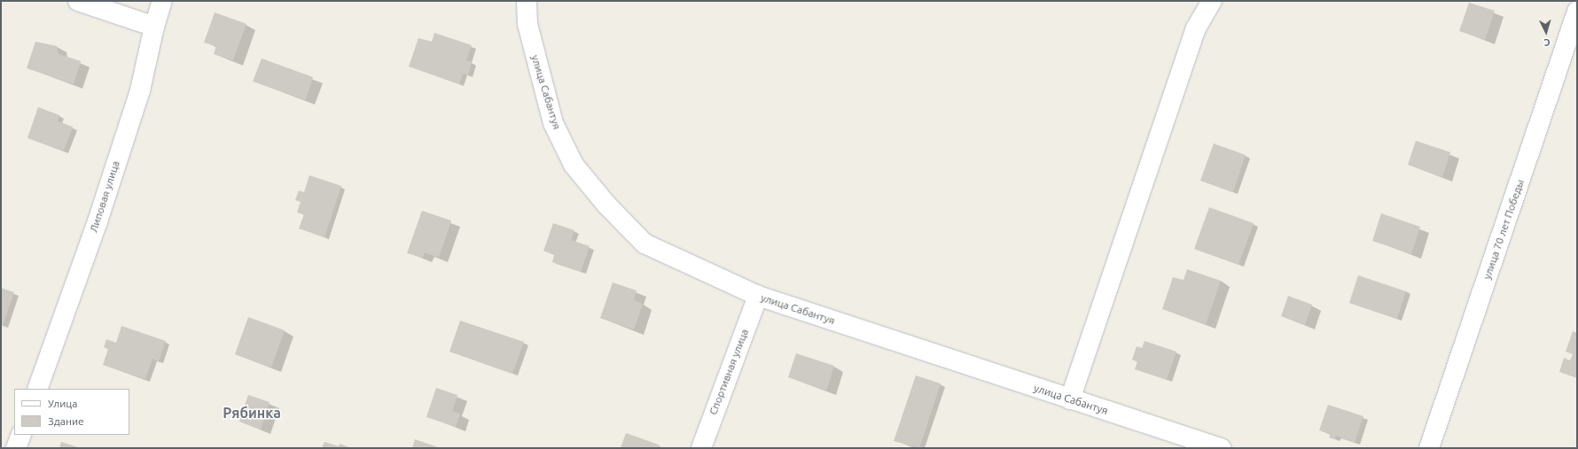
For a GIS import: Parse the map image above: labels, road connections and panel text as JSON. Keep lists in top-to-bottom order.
{
  "streets": {
    "street": [
      "улица Сабантуя",
      "Липовая улица",
      "улица 70 лет Победы",
      "Спортивная улица"
    ]
  },
  "crossings": [
    ["улица Сабантуя", "Спортивная улица"]
  ],
  "districts": ["Рябинка"],
  "legend": ["Улица", "Здание"],
  "north": "bottom"
}
